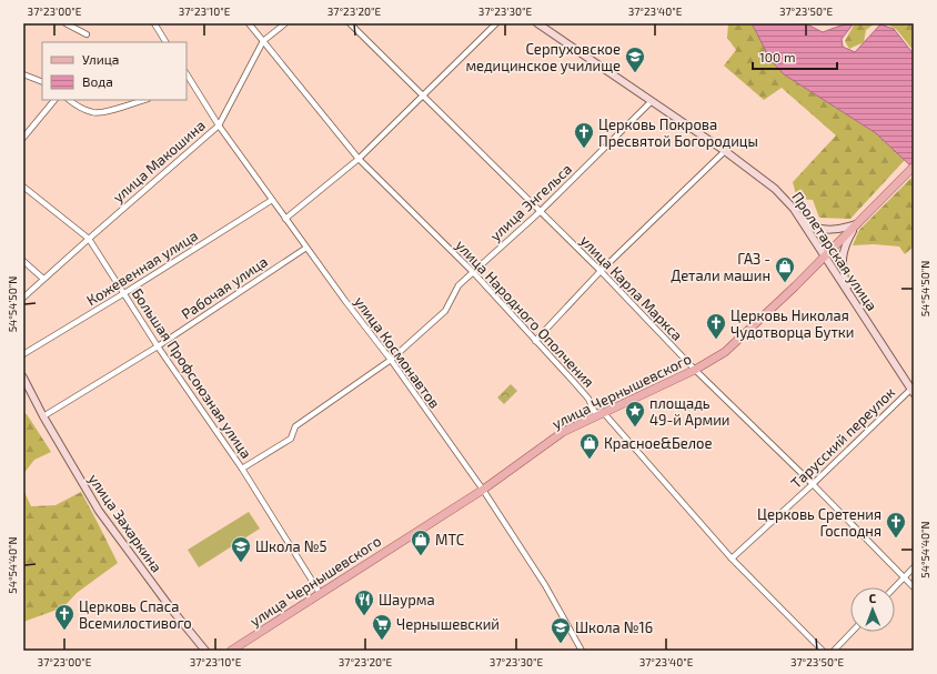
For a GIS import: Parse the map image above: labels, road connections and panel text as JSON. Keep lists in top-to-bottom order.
{
  "streets": {
    "main road": ["улица Чернышевского"],
    "street": [
      "улица Макошина",
      "улица Энгельса",
      "Пролетарская улица",
      "Кожевенная улица",
      "Рабочая улица",
      "улица Карла Маркса",
      "улица Народного Ополчения",
      "улица Космонавтов",
      "Большая Профсоюзная улица",
      "Тарусский переулок",
      "улица Захаркина"
    ]
  },
  "crossings": [
    ["улица Макошина", "улица Народного Ополчения"],
    ["улица Макошина", "улица Космонавтов"],
    ["улица Макошина", "Большая Профсоюзная улица"],
    ["улица Энгельса", "Пролетарская улица"],
    ["улица Энгельса", "улица Карла Маркса"],
    ["улица Энгельса", "улица Народного Ополчения"],
    ["улица Энгельса", "улица Космонавтов"],
    ["улица Энгельса", "Большая Профсоюзная улица"],
    ["Пролетарская улица", "улица Чернышевского"],
    ["Пролетарская улица", "Тарусский переулок"],
    ["Кожевенная улица", "улица Космонавтов"],
    ["Кожевенная улица", "Большая Профсоюзная улица"],
    ["Рабочая улица", "улица Космонавтов"],
    ["Рабочая улица", "Большая Профсоюзная улица"],
    ["Рабочая улица", "улица Захаркина"],
    ["улица Карла Маркса", "улица Чернышевского"],
    ["улица Карла Маркса", "Тарусский переулок"],
    ["улица Народного Ополчения", "улица Чернышевского"],
    ["улица Народного Ополчения", "Тарусский переулок"],
    ["улица Космонавтов", "улица Чернышевского"],
    ["Большая Профсоюзная улица", "улица Чернышевского"]
  ],
  "places": {
    "school or university": ["Серпуховское медицинское училище", "Школа №5", "Школа №16"],
    "church": [
      "Церковь Покрова Пресвятой Богородицы",
      "Церковь Николая Чудотворца Бутки",
      "Церковь Сретения Господня",
      "Церковь Спаса Всемилостивого"
    ],
    "shop": ["ГАЗ - Детали машин", "Красное&Белое", "МТС"],
    "place": ["площадь 49-й Армии"],
    "restaurant": ["Шаурма"],
    "supermarket": ["Чернышевский"]
  },
  "legend": ["Улица", "Вода"],
  "scale_bar": "100 m",
  "north": "top",
  "coordinates": [
    "37°23'00\"E",
    "37°23'10\"E",
    "37°23'20\"E",
    "37°23'30\"E",
    "37°23'40\"E",
    "37°23'50\"E",
    "54°54'50\"N",
    "54°54'40\"N"
  ]
}
